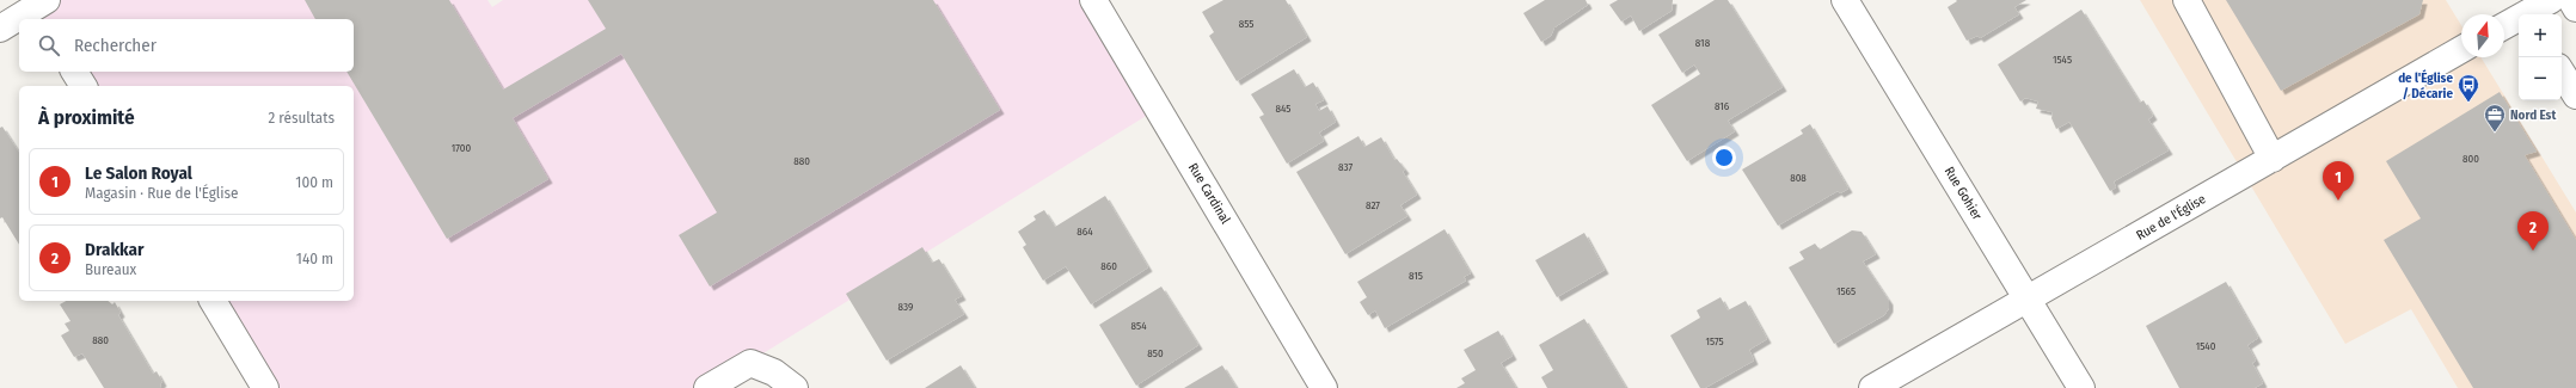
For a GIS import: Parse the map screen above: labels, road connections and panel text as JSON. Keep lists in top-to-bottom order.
{
  "streets": {
    "street": ["Rue Cardinal", "Rue Gohier", "Rue de l'Église"]
  },
  "crossings": [
    ["Rue Gohier", "Rue de l'Église"]
  ],
  "places": {
    "bus stop": ["de l'Église / Décarie"],
    "office": ["Nord Est"]
  },
  "house_numbers": [
    "855",
    "818",
    "1545",
    "816",
    "845",
    "1700",
    "800",
    "880",
    "837",
    "808",
    "827",
    "864",
    "860",
    "815",
    "1565",
    "839",
    "854",
    "880",
    "1575",
    "1540",
    "850"
  ],
  "north": "top",
  "page": {
    "map_buttons": ["+", "−"],
    "search": "Rechercher",
    "heading": ["À proximité", "2 résultats"],
    "list": [
      {
        "mark": "1",
        "name": "Le Salon Royal",
        "note": "Magasin · Rue de l'Église",
        "value": "100 m"
      },
      {
        "mark": "2",
        "name": "Drakkar",
        "note": "Bureaux",
        "value": "140 m"
      }
    ],
    "pins": ["1", "2"]
  }
}
